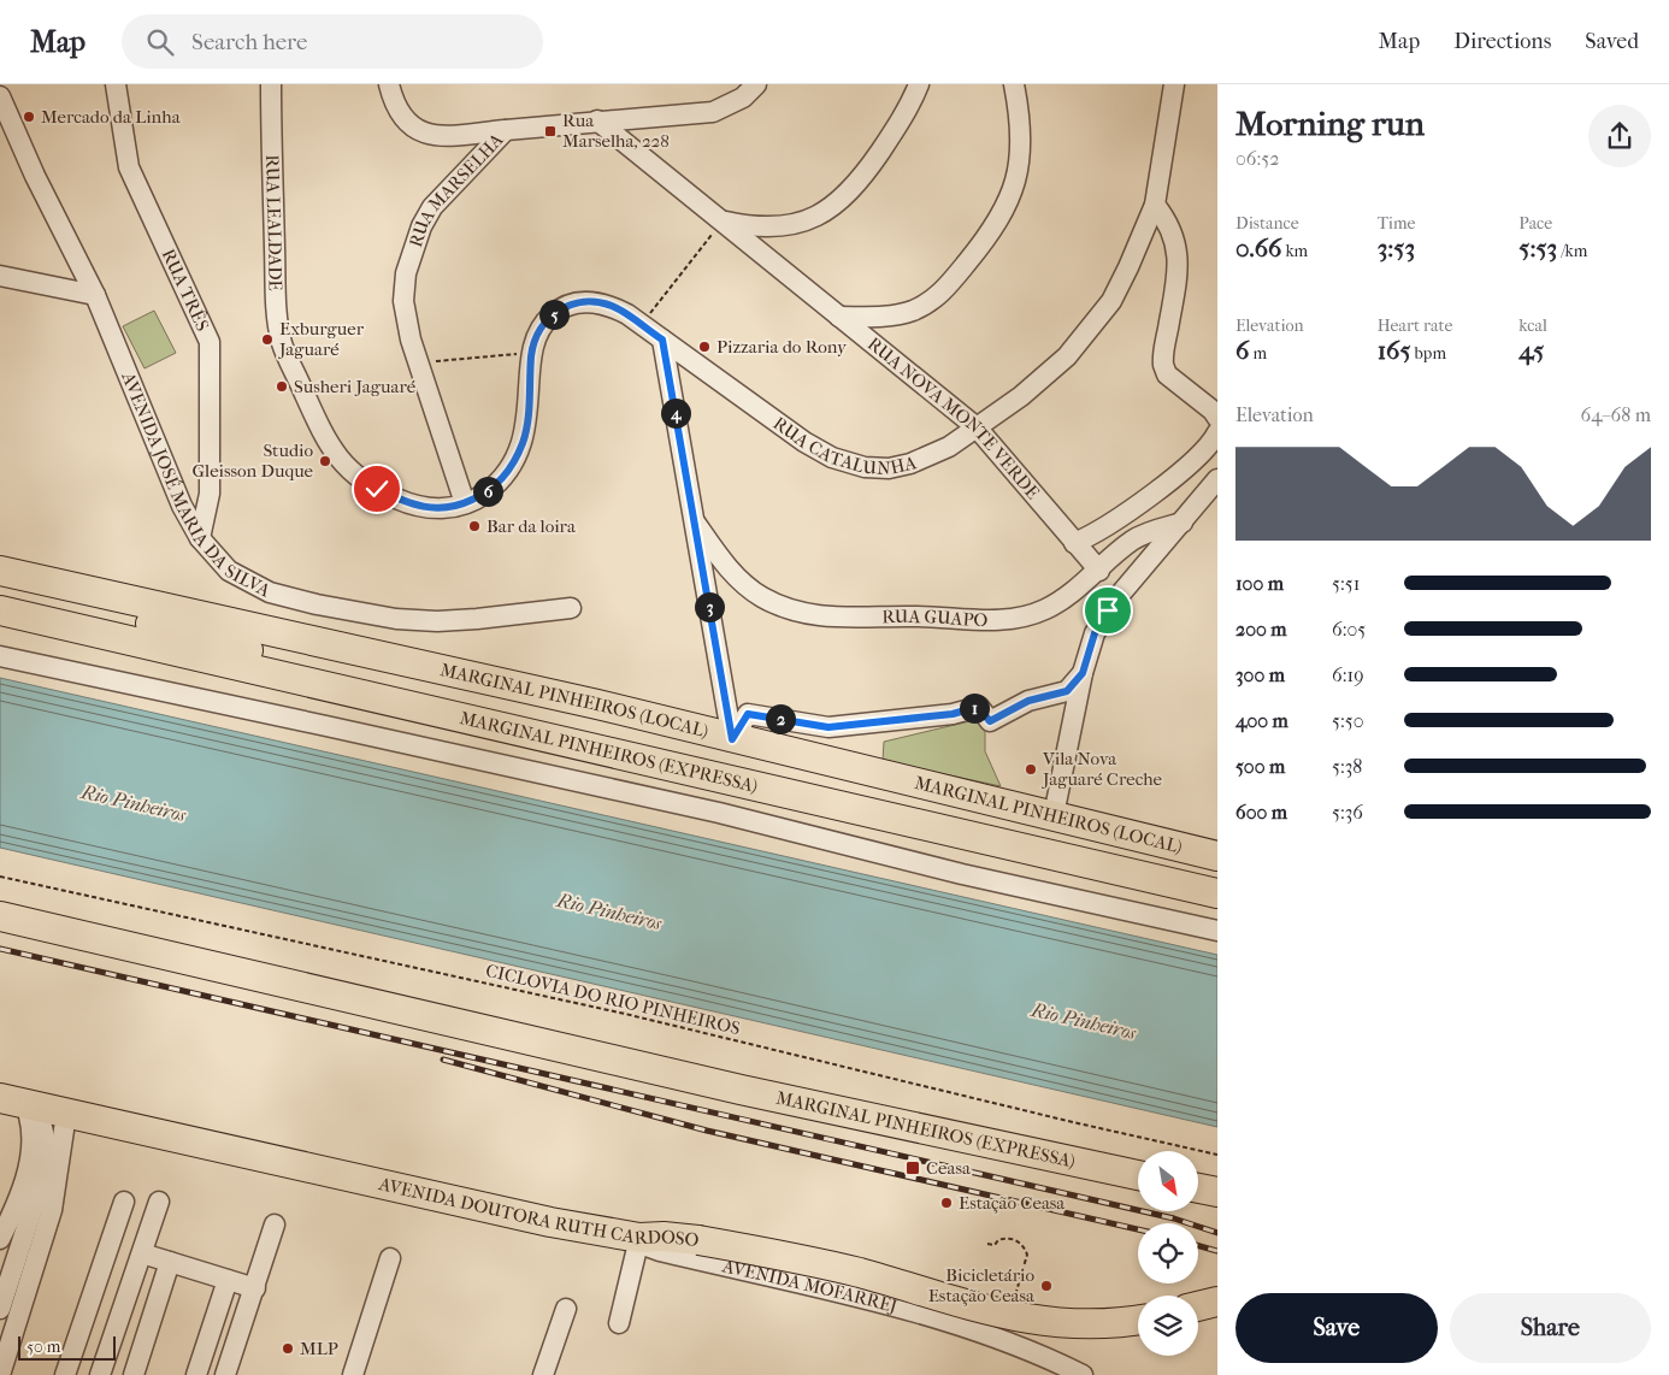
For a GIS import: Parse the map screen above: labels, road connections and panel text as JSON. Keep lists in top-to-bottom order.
{
  "streets": {
    "highway": ["MARGINAL PINHEIROS (LOCAL)", "MARGINAL PINHEIROS (EXPRESSA)", "AVENIDA DOUTORA RUTH CARDOSO"],
    "street": [
      "RUA MARSELHA",
      "RUA LEALDADE",
      "RUA TRÊS",
      "RUA NOVA MONTE VERDE",
      "RUA CATALUNHA",
      "AVENIDA JOSÉ MARIA DA SILVA",
      "RUA GUAPO",
      "AVENIDA MOFARREJ"
    ],
    "path": ["CICLOVIA DO RIO PINHEIROS"]
  },
  "crossings": [
    ["RUA MARSELHA", "RUA LEALDADE"],
    ["RUA MARSELHA", "RUA NOVA MONTE VERDE"],
    ["RUA MARSELHA", "RUA CATALUNHA"],
    ["RUA LEALDADE", "RUA CATALUNHA"],
    ["RUA TRÊS", "AVENIDA JOSÉ MARIA DA SILVA"],
    ["RUA NOVA MONTE VERDE", "RUA CATALUNHA"],
    ["RUA NOVA MONTE VERDE", "RUA GUAPO"],
    ["AVENIDA DOUTORA RUTH CARDOSO", "AVENIDA MOFARREJ"]
  ],
  "water": ["Rio Pinheiros"],
  "places": {
    "other": [
      "Mercado da Linha",
      "Exburguer Jaguaré",
      "Pizzaria do Rony",
      "Susheri Jaguaré",
      "Studio Gleisson Duque",
      "Bar da loira",
      "Vila Nova Jaguaré Creche",
      "Estação Ceasa",
      "Bicicletário Estação Ceasa",
      "MLP"
    ],
    "transit": ["Rua Marselha, 228", "Ceasa"]
  },
  "scale_bar": "50 m",
  "north": "bottom right",
  "page": {
    "header": "Map",
    "search": "Search here",
    "nav": ["Map", "Directions", "Saved"],
    "heading": ["Morning run", "06:52"],
    "stats": [
      ["Distance", "0.66 km"],
      ["Time", "3:53"],
      ["Pace", "5:53 /km"],
      ["Elevation", "6 m"],
      ["Heart rate", "165 bpm"],
      ["kcal", "45"]
    ],
    "pins": [
      "5",
      "4",
      "6",
      "3",
      "1",
      "2"
    ],
    "chart": ["Elevation", "64–68 m"],
    "list": [
      {
        "name": "100 m",
        "note": "5:51"
      },
      {
        "name": "200 m",
        "note": "6:05"
      },
      {
        "name": "300 m",
        "note": "6:19"
      },
      {
        "name": "400 m",
        "note": "5:50"
      },
      {
        "name": "500 m",
        "note": "5:38"
      },
      {
        "name": "600 m",
        "note": "5:36"
      }
    ],
    "buttons": ["Save", "Share"],
    "scale": "50 m"
  }
}
